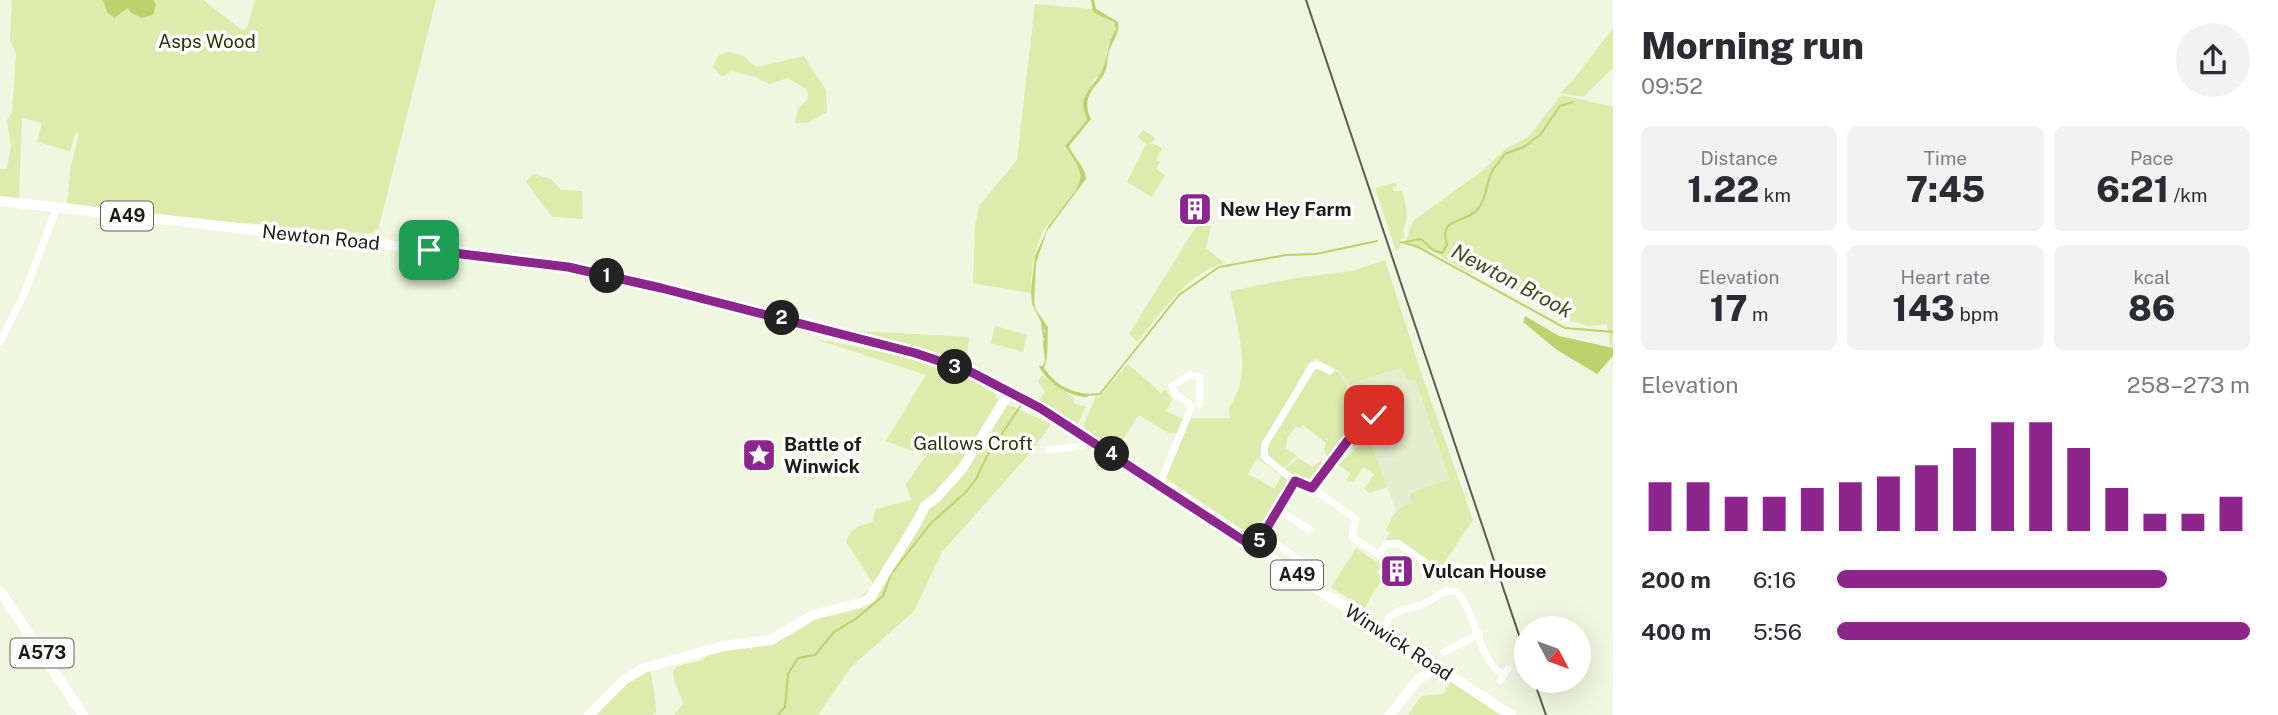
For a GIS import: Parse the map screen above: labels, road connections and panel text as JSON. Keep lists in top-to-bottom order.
{
  "streets": {
    "main road": [
      "A49",
      "Newton Road",
      "Winwick Road",
      "A573"
    ]
  },
  "crossings": [
    ["Newton Road", "Winwick Road"]
  ],
  "water": ["Newton Brook"],
  "parks": ["Asps Wood", "Gallows Croft"],
  "places": {
    "building": ["New Hey Farm", "Vulcan House"],
    "place": ["Battle of Winwick"]
  },
  "north": "bottom right",
  "page": {
    "heading": ["Morning run", "09:52"],
    "stats": [
      ["Distance", "1.22 km"],
      ["Time", "7:45"],
      ["Pace", "6:21 /km"],
      ["Elevation", "17 m"],
      ["Heart rate", "143 bpm"],
      ["kcal", "86"]
    ],
    "pins": [
      "1",
      "2",
      "3",
      "4",
      "5"
    ],
    "chart": ["Elevation", "258–273 m"],
    "list": [
      {
        "name": "200 m",
        "note": "6:16"
      },
      {
        "name": "400 m",
        "note": "5:56"
      }
    ]
  }
}
